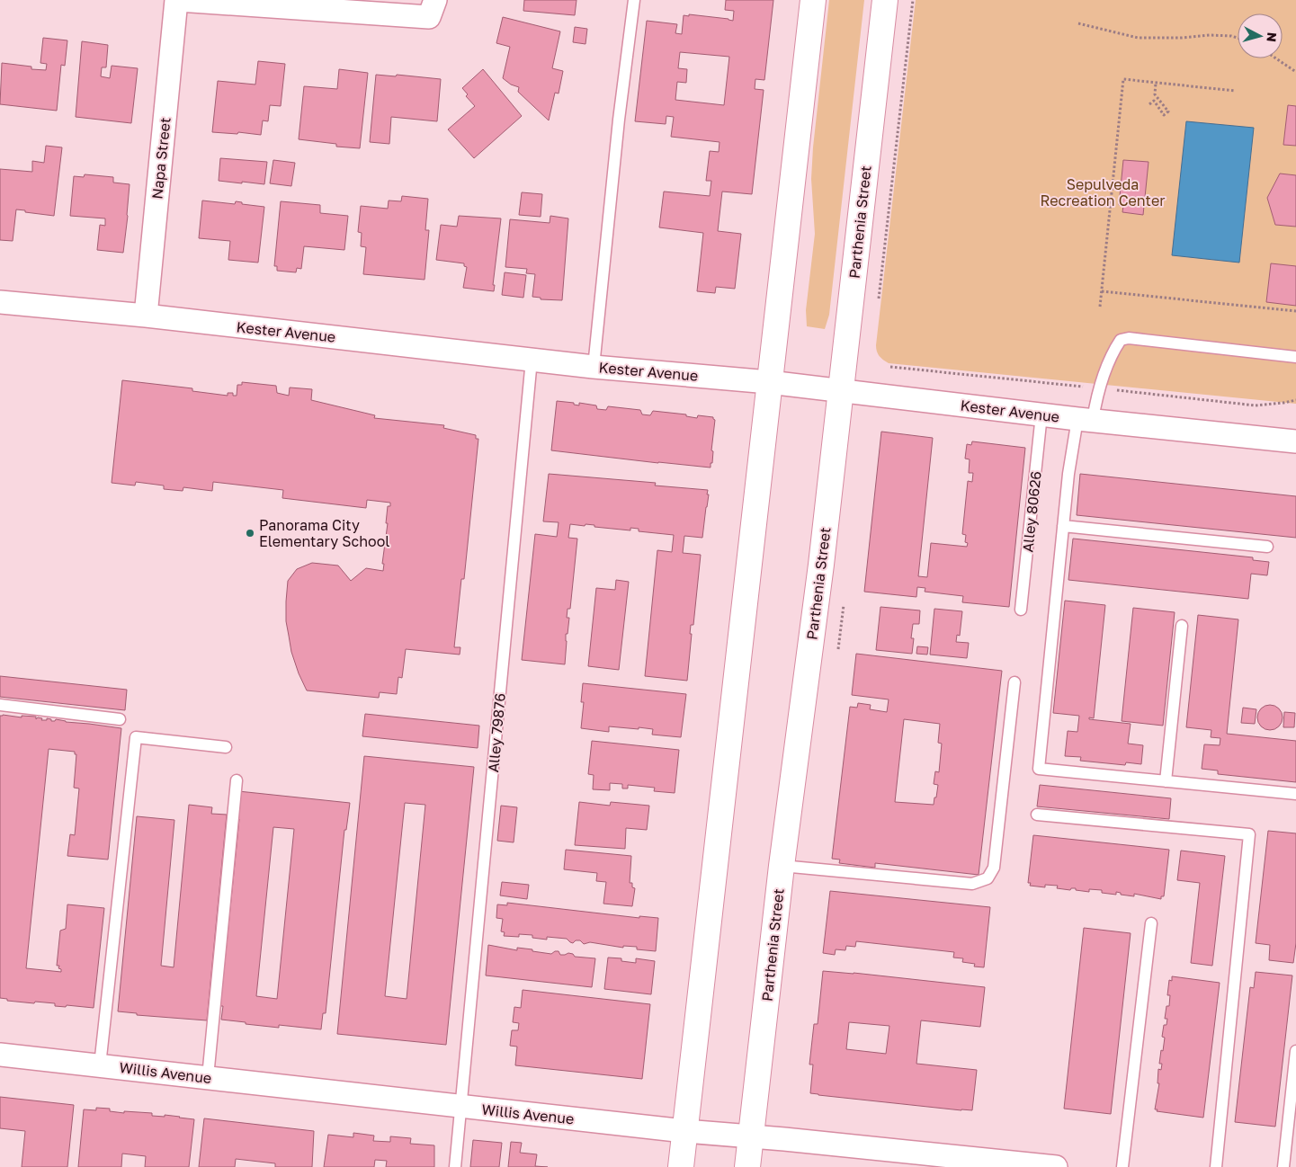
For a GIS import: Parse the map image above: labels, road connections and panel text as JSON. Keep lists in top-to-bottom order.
{
  "streets": {
    "main road": ["Parthenia Street"],
    "street": ["Napa Street", "Kester Avenue", "Willis Avenue"],
    "lane": ["Alley 80626", "Alley 79876"]
  },
  "crossings": [
    ["Napa Street", "Kester Avenue"],
    ["Parthenia Street", "Kester Avenue"],
    ["Parthenia Street", "Willis Avenue"],
    ["Kester Avenue", "Alley 80626"],
    ["Kester Avenue", "Alley 79876"],
    ["Alley 79876", "Willis Avenue"]
  ],
  "parks": ["Sepulveda Recreation Center"],
  "places": ["Panorama City Elementary School"],
  "north": "right"
}
